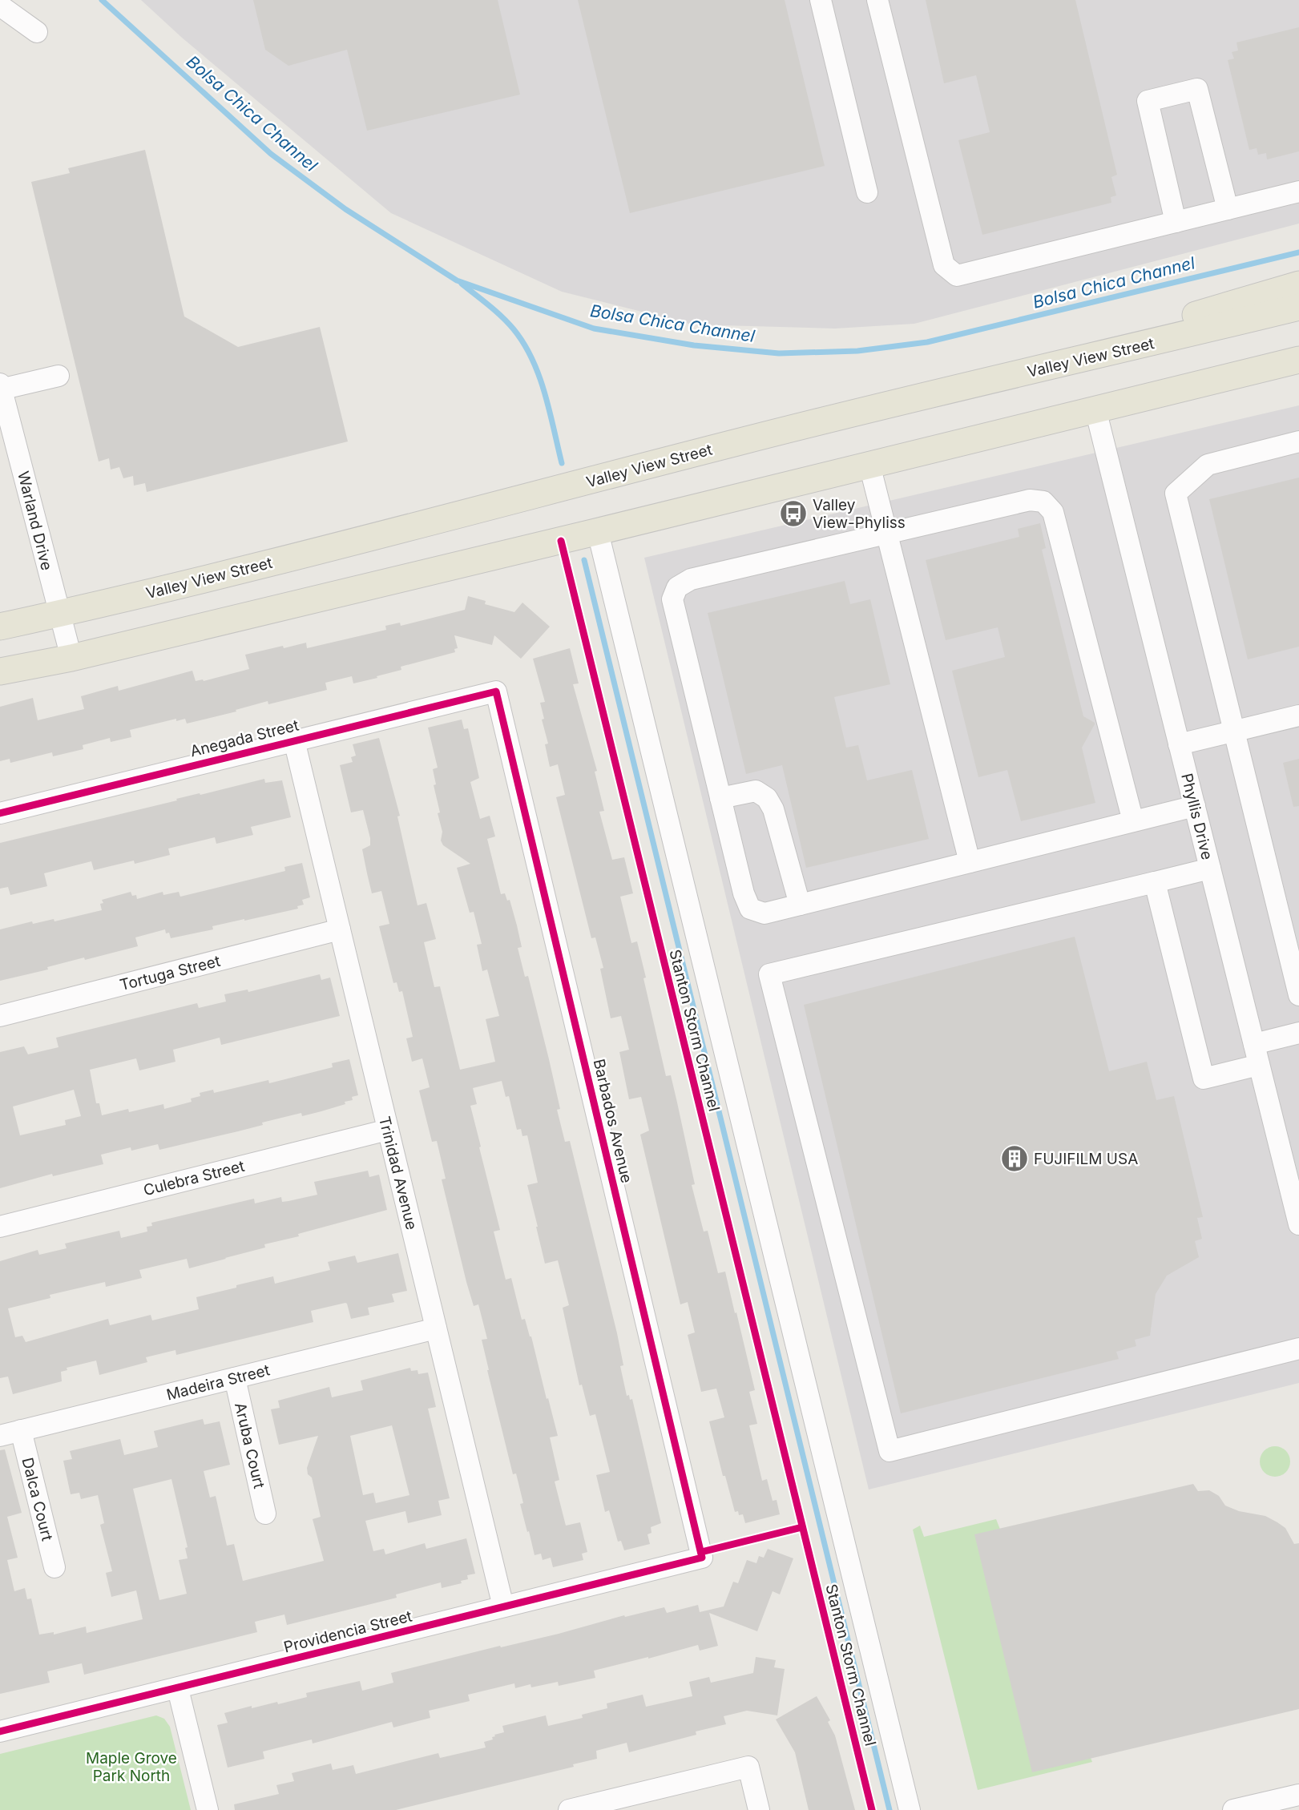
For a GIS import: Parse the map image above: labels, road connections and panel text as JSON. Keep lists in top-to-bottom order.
{
  "streets": {
    "main road": ["Valley View Street"],
    "street": [
      "Warland Drive",
      "Anegada Street",
      "Phyllis Drive",
      "Tortuga Street",
      "Barbados Avenue",
      "Trinidad Avenue",
      "Culebra Street",
      "Madeira Street",
      "Aruba Court",
      "Dalca Court",
      "Providencia Street"
    ],
    "cycle path": ["Stanton Storm Channel"]
  },
  "crossings": [
    ["Valley View Street", "Warland Drive"],
    ["Anegada Street", "Barbados Avenue"],
    ["Anegada Street", "Trinidad Avenue"],
    ["Tortuga Street", "Trinidad Avenue"],
    ["Barbados Avenue", "Providencia Street"],
    ["Trinidad Avenue", "Culebra Street"],
    ["Trinidad Avenue", "Madeira Street"],
    ["Trinidad Avenue", "Providencia Street"],
    ["Madeira Street", "Aruba Court"],
    ["Madeira Street", "Dalca Court"]
  ],
  "water": ["Bolsa Chica Channel"],
  "parks": ["Maple Grove Park North"],
  "places": {
    "bus stop": ["Valley View-Phyliss"],
    "building": ["FUJIFILM USA"]
  }
}
